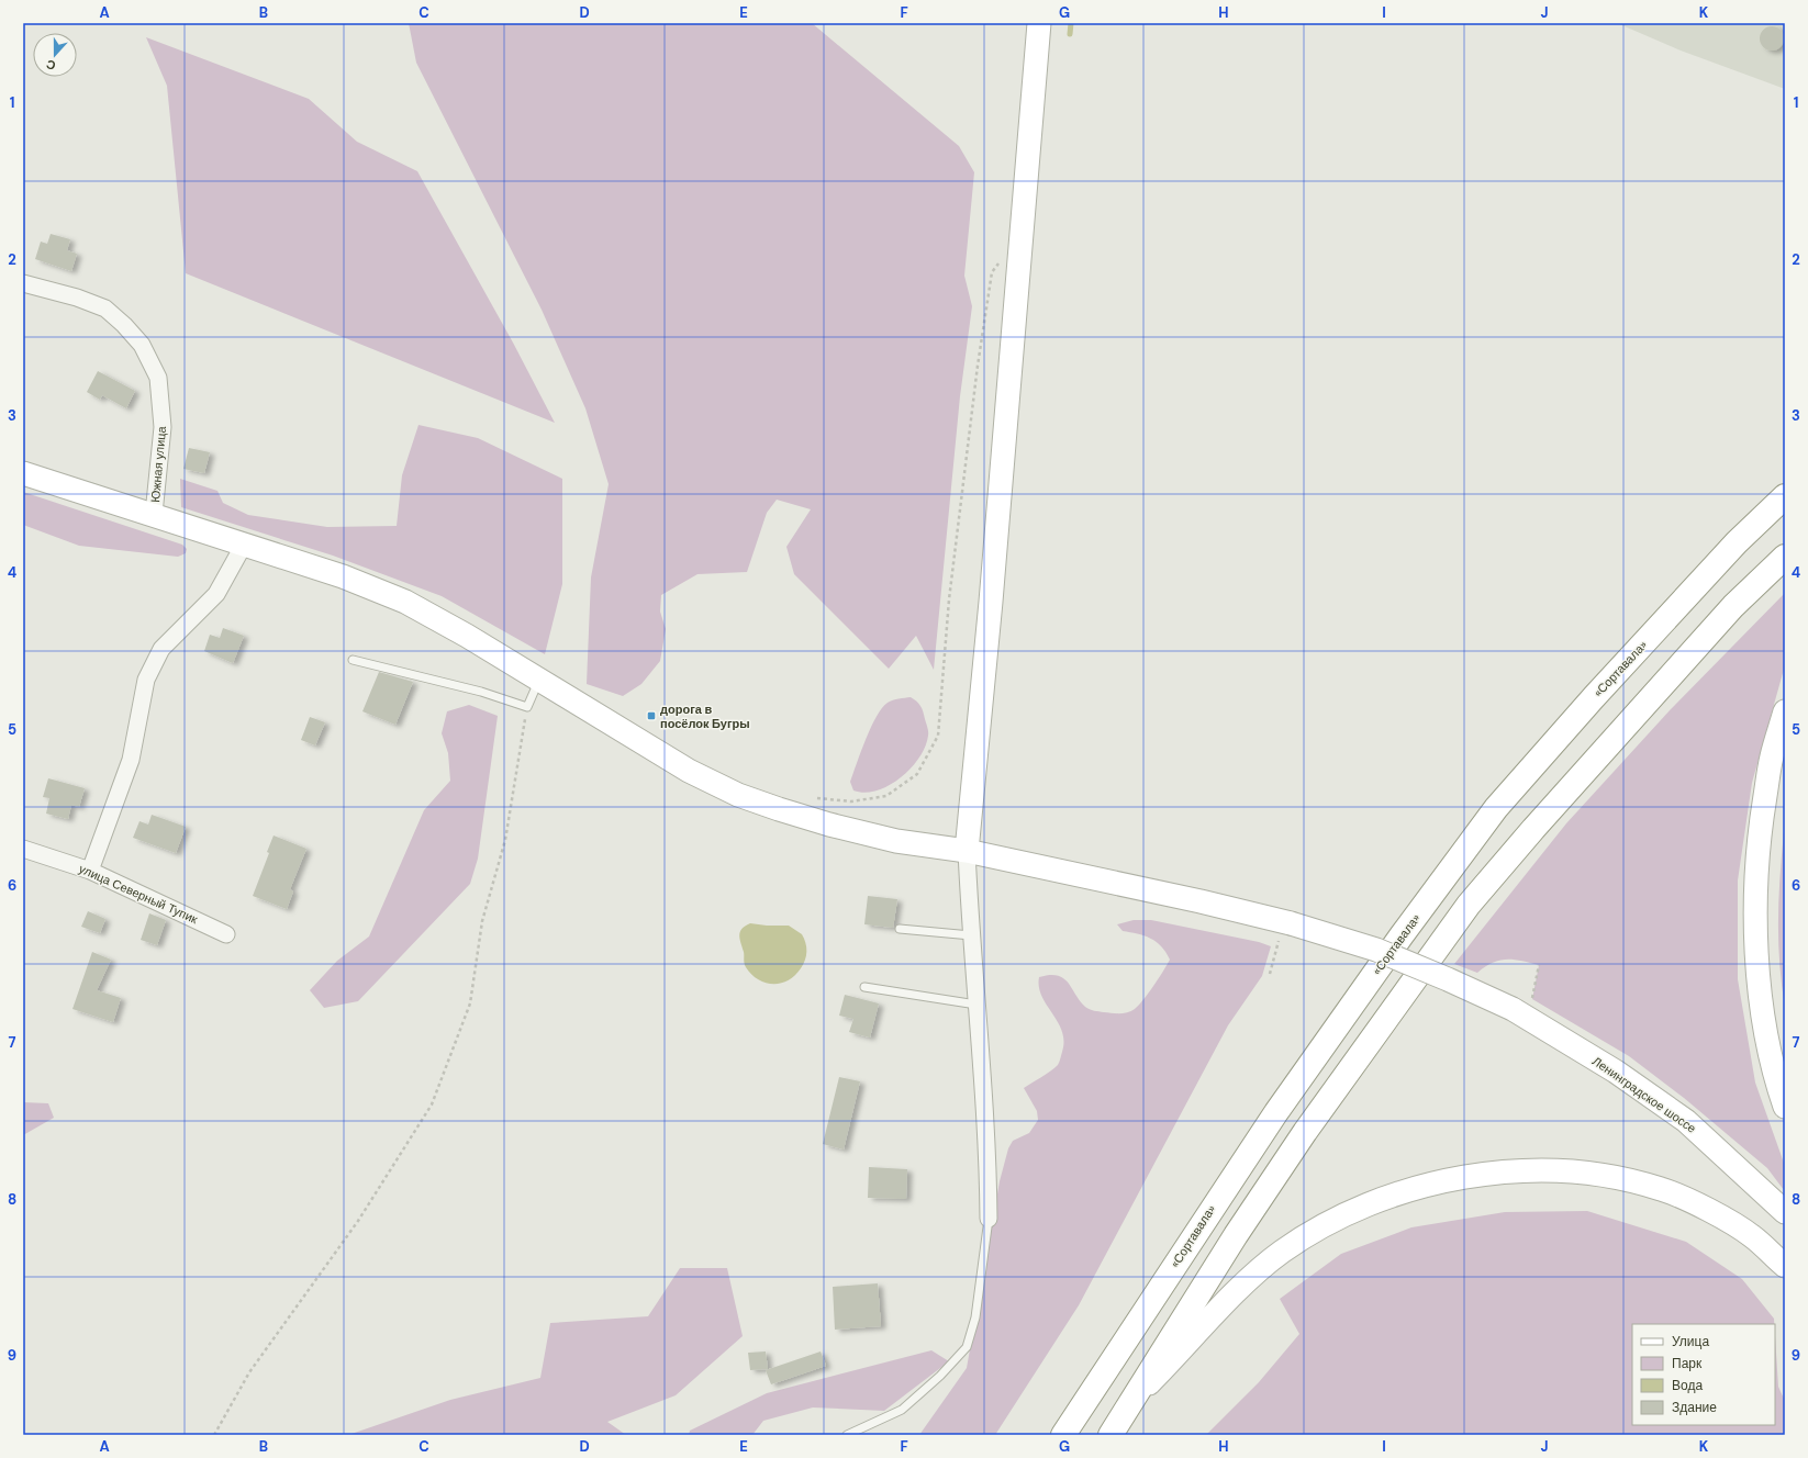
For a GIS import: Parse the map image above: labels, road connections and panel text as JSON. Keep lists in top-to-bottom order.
{
  "streets": {
    "highway": ["«Сортавала»"],
    "main road": ["Ленинградское шоссе"],
    "street": ["Южная улица", "улица Северный Тупик"]
  },
  "crossings": [
    ["Южная улица", "Ленинградское шоссе"]
  ],
  "places": {
    "transit": ["дорога в посёлок Бугры"]
  },
  "legend": [
    "Улица",
    "Парк",
    "Вода",
    "Здание"
  ],
  "north": "bottom",
  "grid": {
    "columns": [
      "A",
      "B",
      "C",
      "D",
      "E",
      "F",
      "G",
      "H",
      "I",
      "J",
      "K"
    ],
    "rows": [
      "1",
      "2",
      "3",
      "4",
      "5",
      "6",
      "7",
      "8",
      "9"
    ]
  }
}
